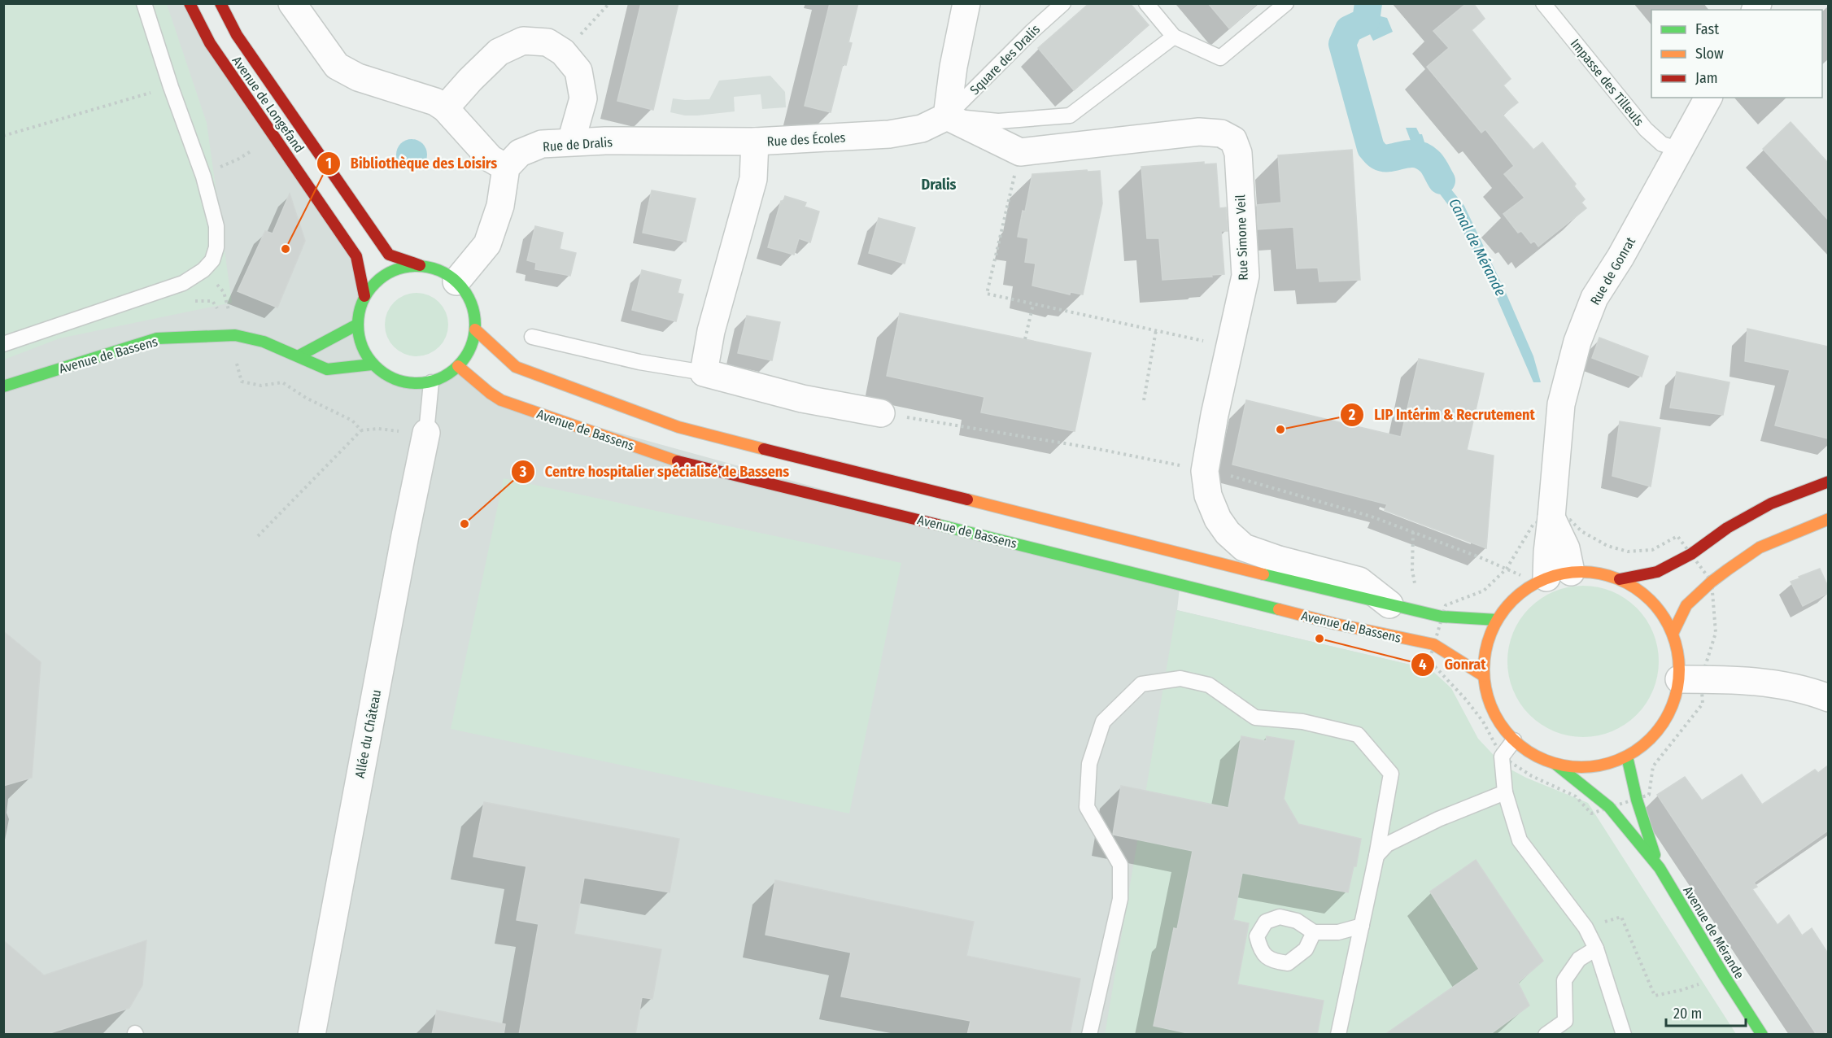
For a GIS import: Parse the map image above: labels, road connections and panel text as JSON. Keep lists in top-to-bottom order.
{
  "streets": {
    "main road": ["Avenue de Longefand", "Avenue de Bassens", "Avenue de Mérande"],
    "street": [
      "Rue des Écoles",
      "Rue de Dralis",
      "Rue Simone Veil",
      "Rue de Gonrat",
      "Allée du Château"
    ],
    "lane": ["Square des Dralis", "Impasse des Tilleuls"]
  },
  "crossings": [
    ["Square des Dralis", "Rue des Écoles"],
    ["Impasse des Tilleuls", "Rue de Gonrat"],
    ["Avenue de Longefand", "Avenue de Bassens"],
    ["Rue des Écoles", "Rue de Dralis"]
  ],
  "districts": ["Dralis"],
  "water": ["Canal de Mérande"],
  "places": [
    "Bibliothèque des Loisirs",
    "LIP Intérim & Recrutement",
    "Centre hospitalier spécialisé de Bassens",
    "Gonrat"
  ],
  "legend": ["Fast", "Slow", "Jam"],
  "scale_bar": "20 m"
}
